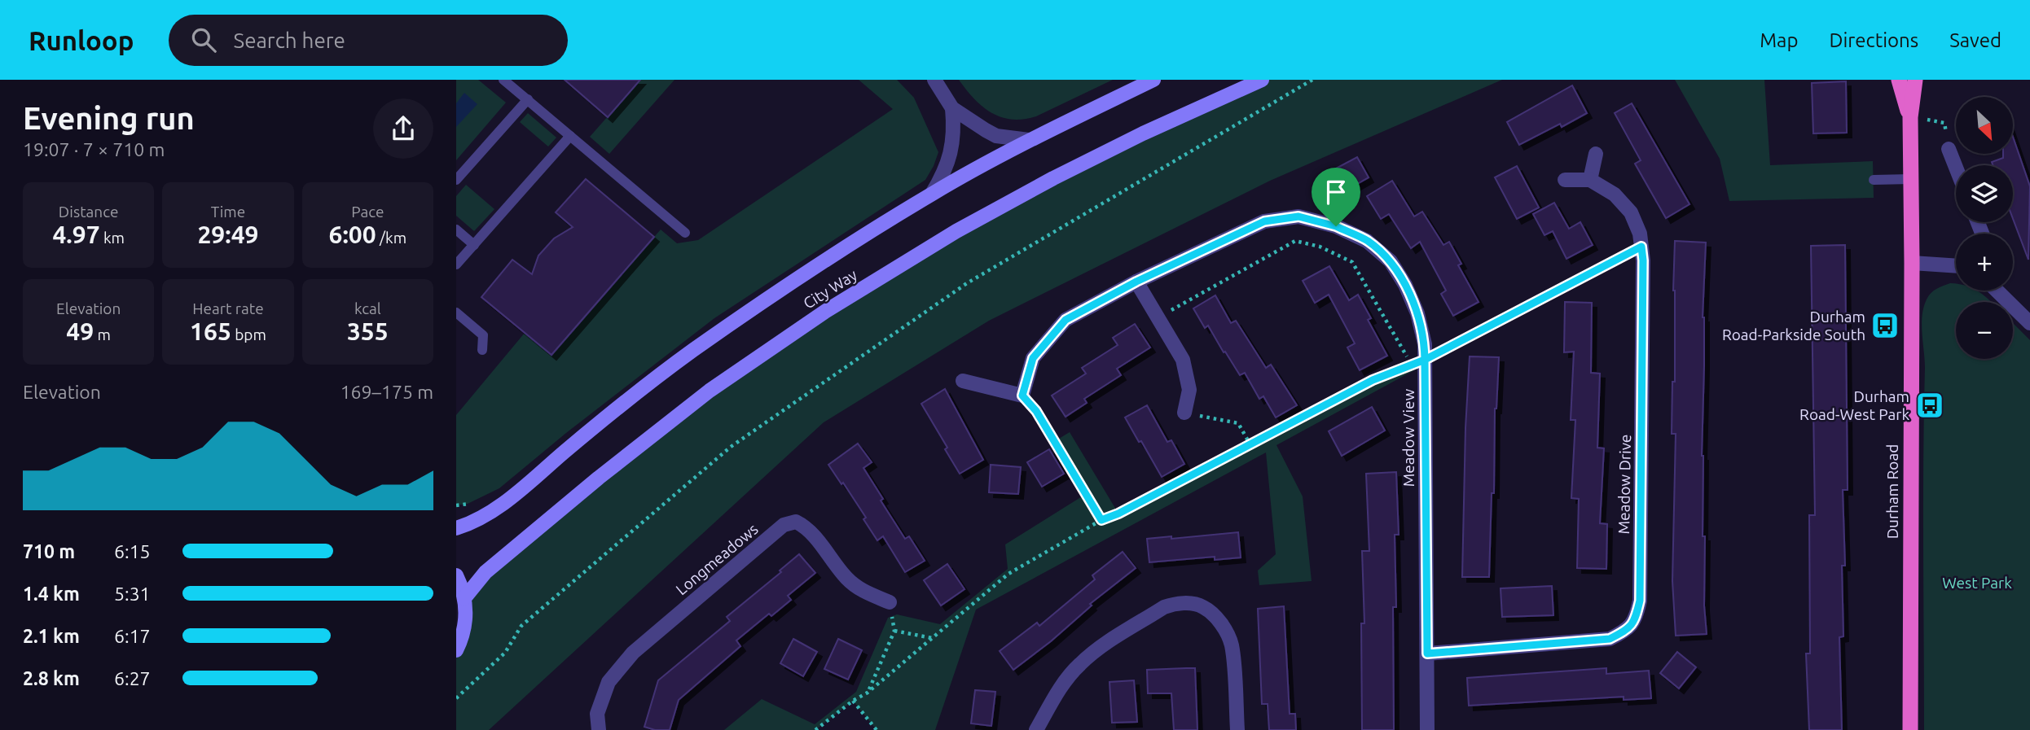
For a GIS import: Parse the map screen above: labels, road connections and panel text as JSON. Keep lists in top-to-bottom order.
{
  "streets": {
    "highway": ["Durham Road"],
    "main road": ["City Way"],
    "street": ["Meadow View", "Meadow Drive", "Longmeadows"]
  },
  "crossings": [
    ["Meadow View", "Meadow Drive"]
  ],
  "parks": ["West Park"],
  "places": {
    "bus stop": ["Durham Road-Parkside South", "Durham Road-West Park"]
  },
  "north": "bottom right",
  "page": {
    "header": "Runloop",
    "search": "Search here",
    "nav": ["Map", "Directions", "Saved"],
    "heading": ["Evening run", "19:07 · 7 × 710 m"],
    "map_buttons": ["+", "−"],
    "stats": [
      ["Distance", "4.97 km"],
      ["Time", "29:49"],
      ["Pace", "6:00 /km"],
      ["Elevation", "49 m"],
      ["Heart rate", "165 bpm"],
      ["kcal", "355"]
    ],
    "chart": ["Elevation", "169–175 m"],
    "list": [
      {
        "name": "710 m",
        "note": "6:15"
      },
      {
        "name": "1.4 km",
        "note": "5:31"
      },
      {
        "name": "2.1 km",
        "note": "6:17"
      },
      {
        "name": "2.8 km",
        "note": "6:27"
      }
    ]
  }
}
